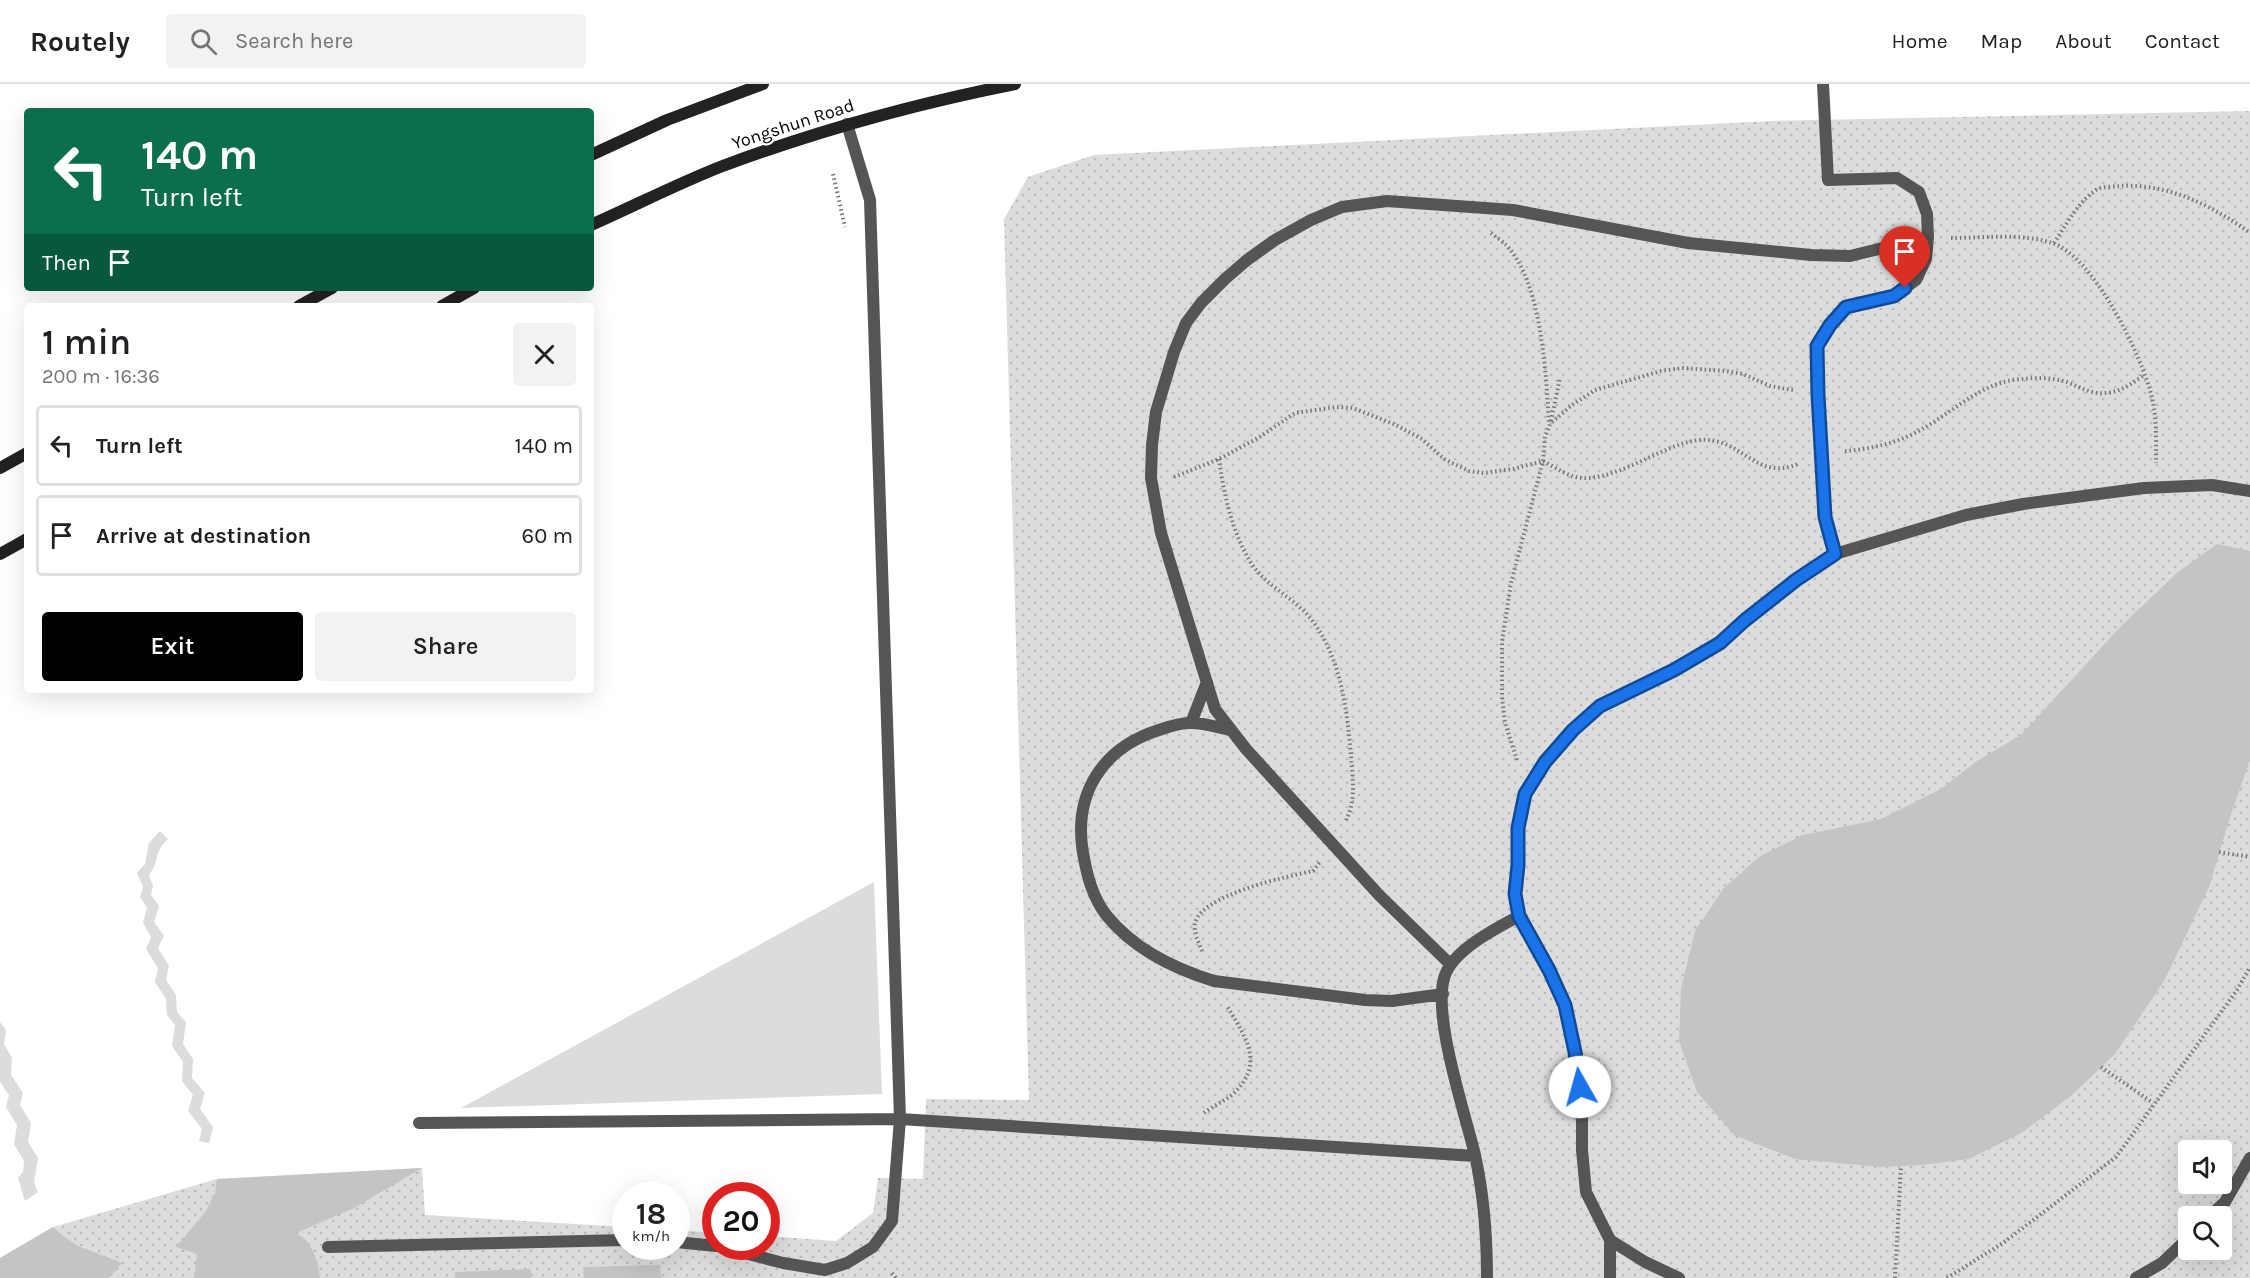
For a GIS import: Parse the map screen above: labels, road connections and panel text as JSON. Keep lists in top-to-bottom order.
{
  "streets": {
    "main road": ["Yongshun Road"]
  },
  "page": {
    "header": "Routely",
    "search": "Search here",
    "nav": [
      "Home",
      "Map",
      "About",
      "Contact"
    ],
    "turn": ["140 m", "Turn left"],
    "then": "Then",
    "heading": ["1 min", "200 m · 16:36"],
    "list": [
      {
        "name": "Turn left",
        "value": "140 m"
      },
      {
        "name": "Arrive at destination",
        "value": "60 m"
      }
    ],
    "buttons": ["Exit", "Share"],
    "speed": "18 km/h",
    "limit": "20"
  }
}
